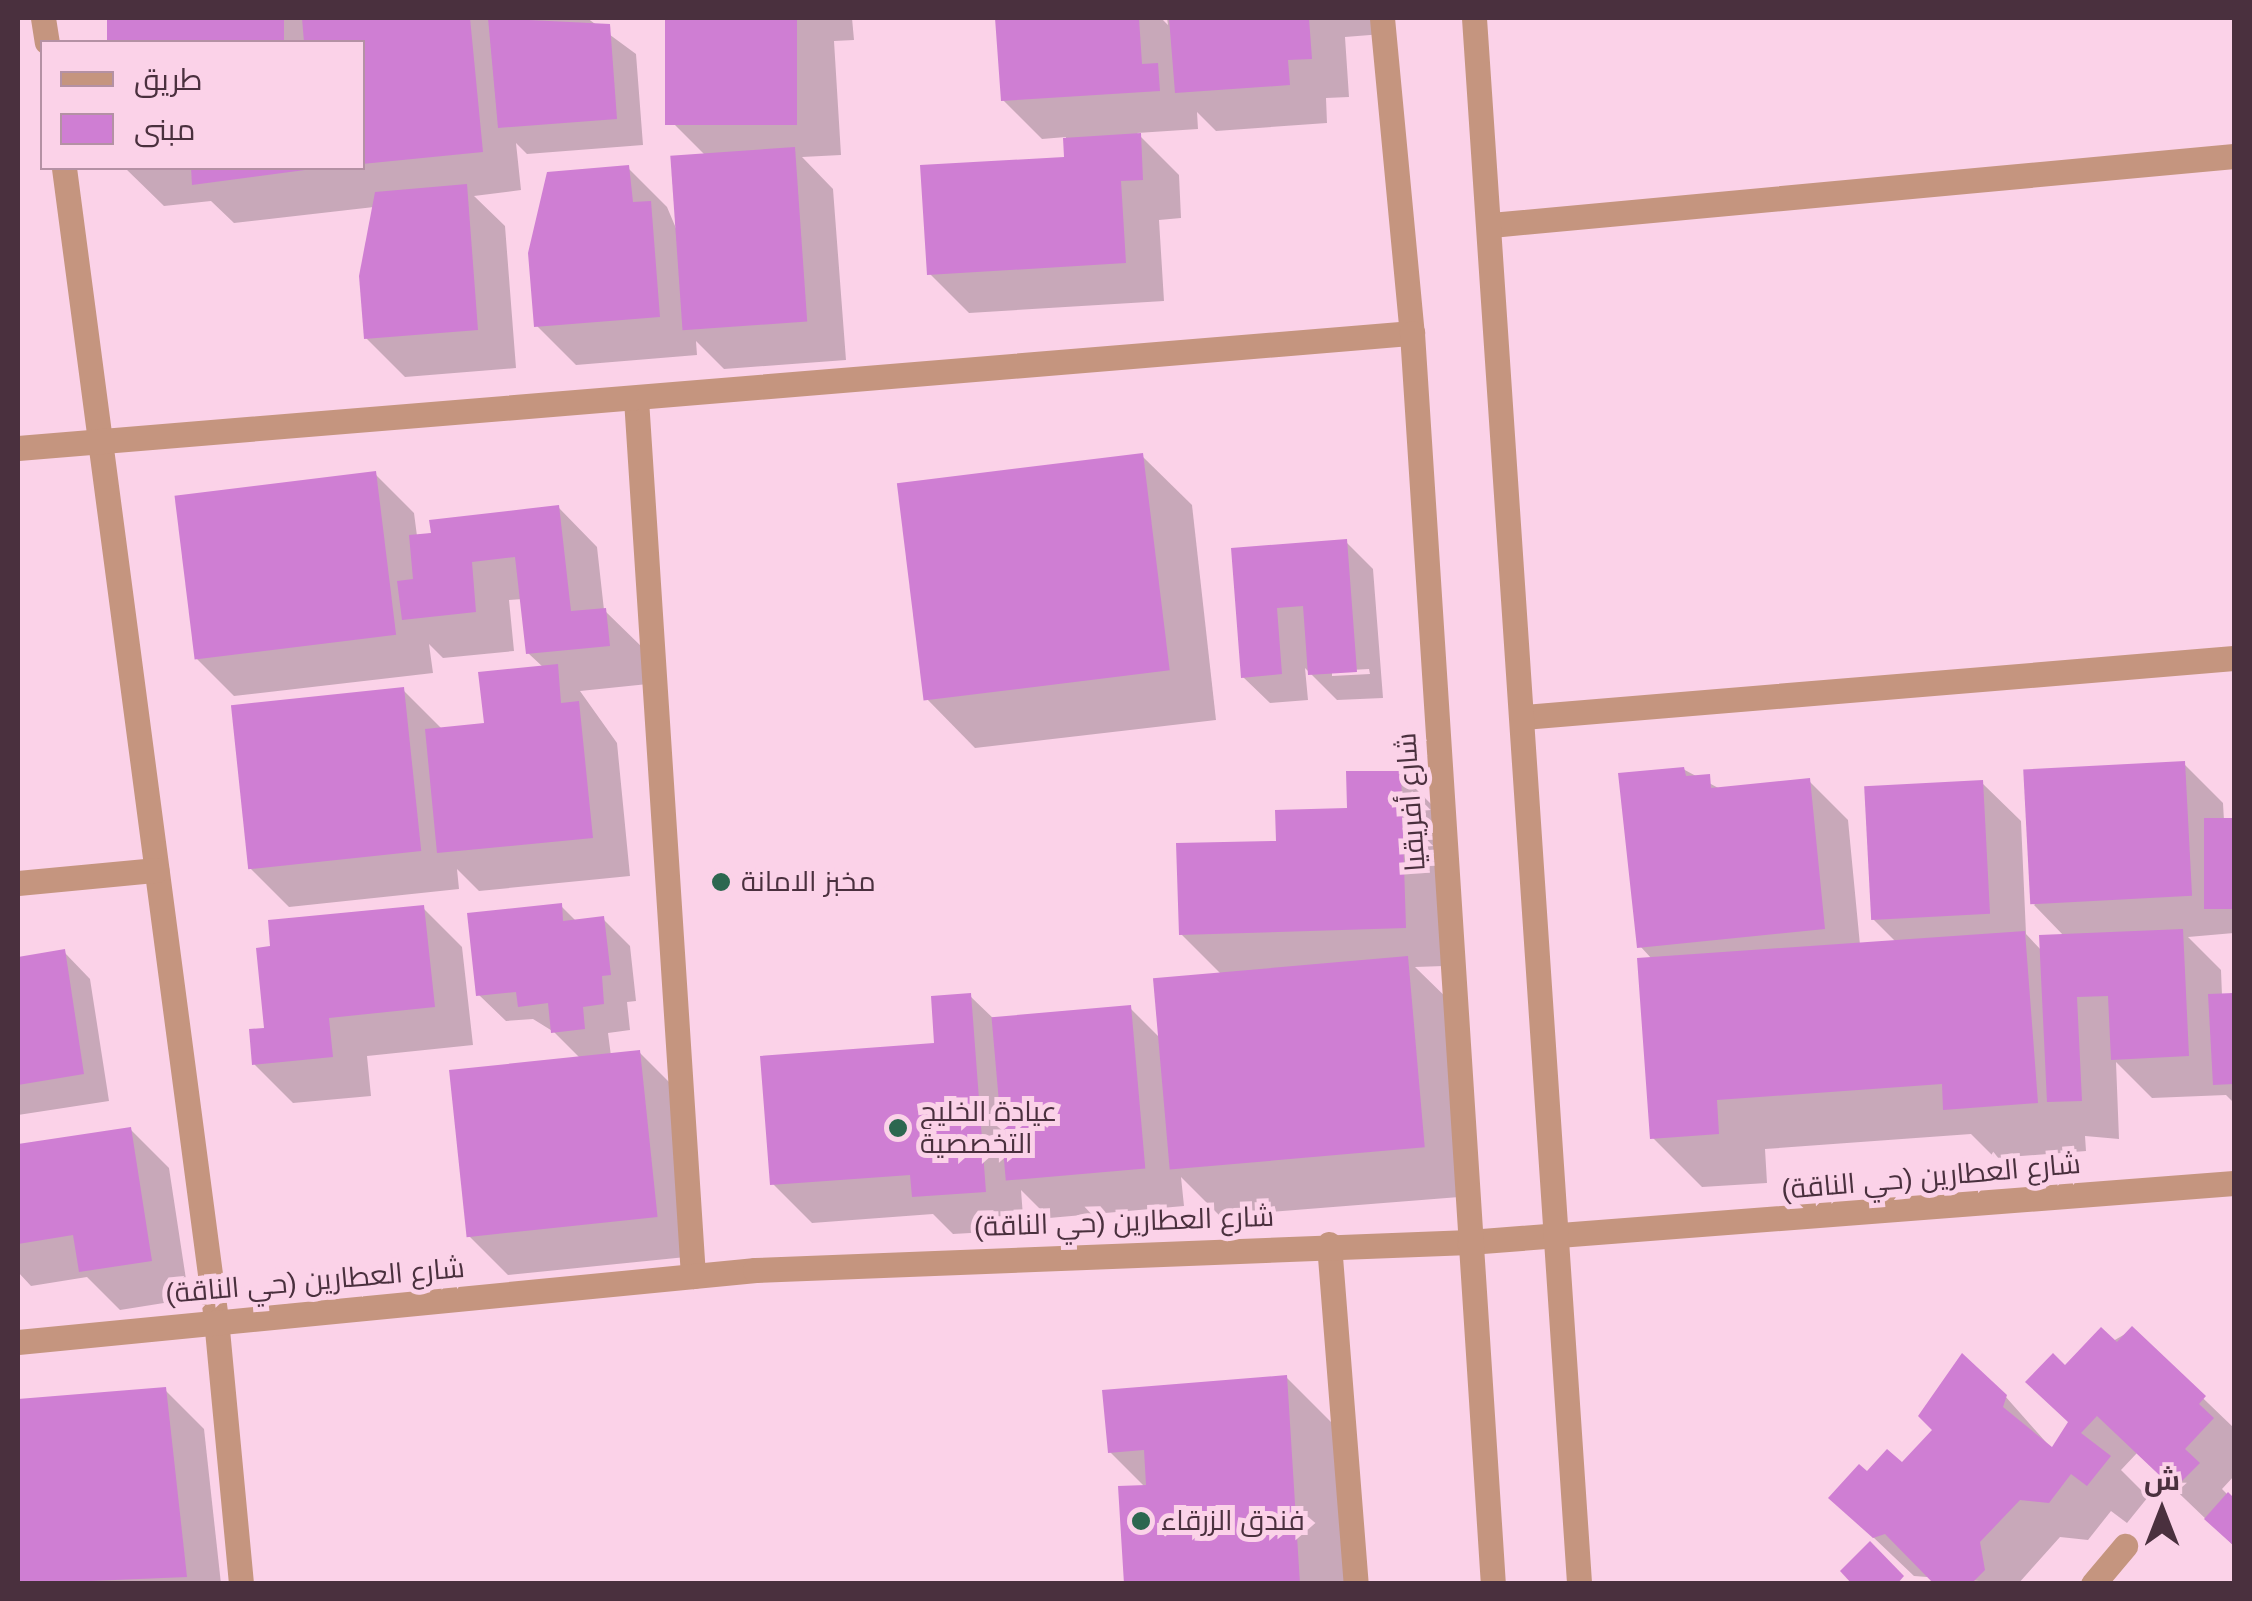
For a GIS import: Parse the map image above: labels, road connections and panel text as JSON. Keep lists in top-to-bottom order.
{
  "streets": {
    "street": ["شارع أفريقيا", "شارع العطارين (حي الناقة)"]
  },
  "crossings": [
    ["شارع أفريقيا", "شارع العطارين (حي الناقة)"]
  ],
  "places": ["مخبز الامانة", "عيادة الخليج التخصصية", "فندق الزرقاء"],
  "legend": ["طريق", "مبنى"],
  "north": "top"
}
